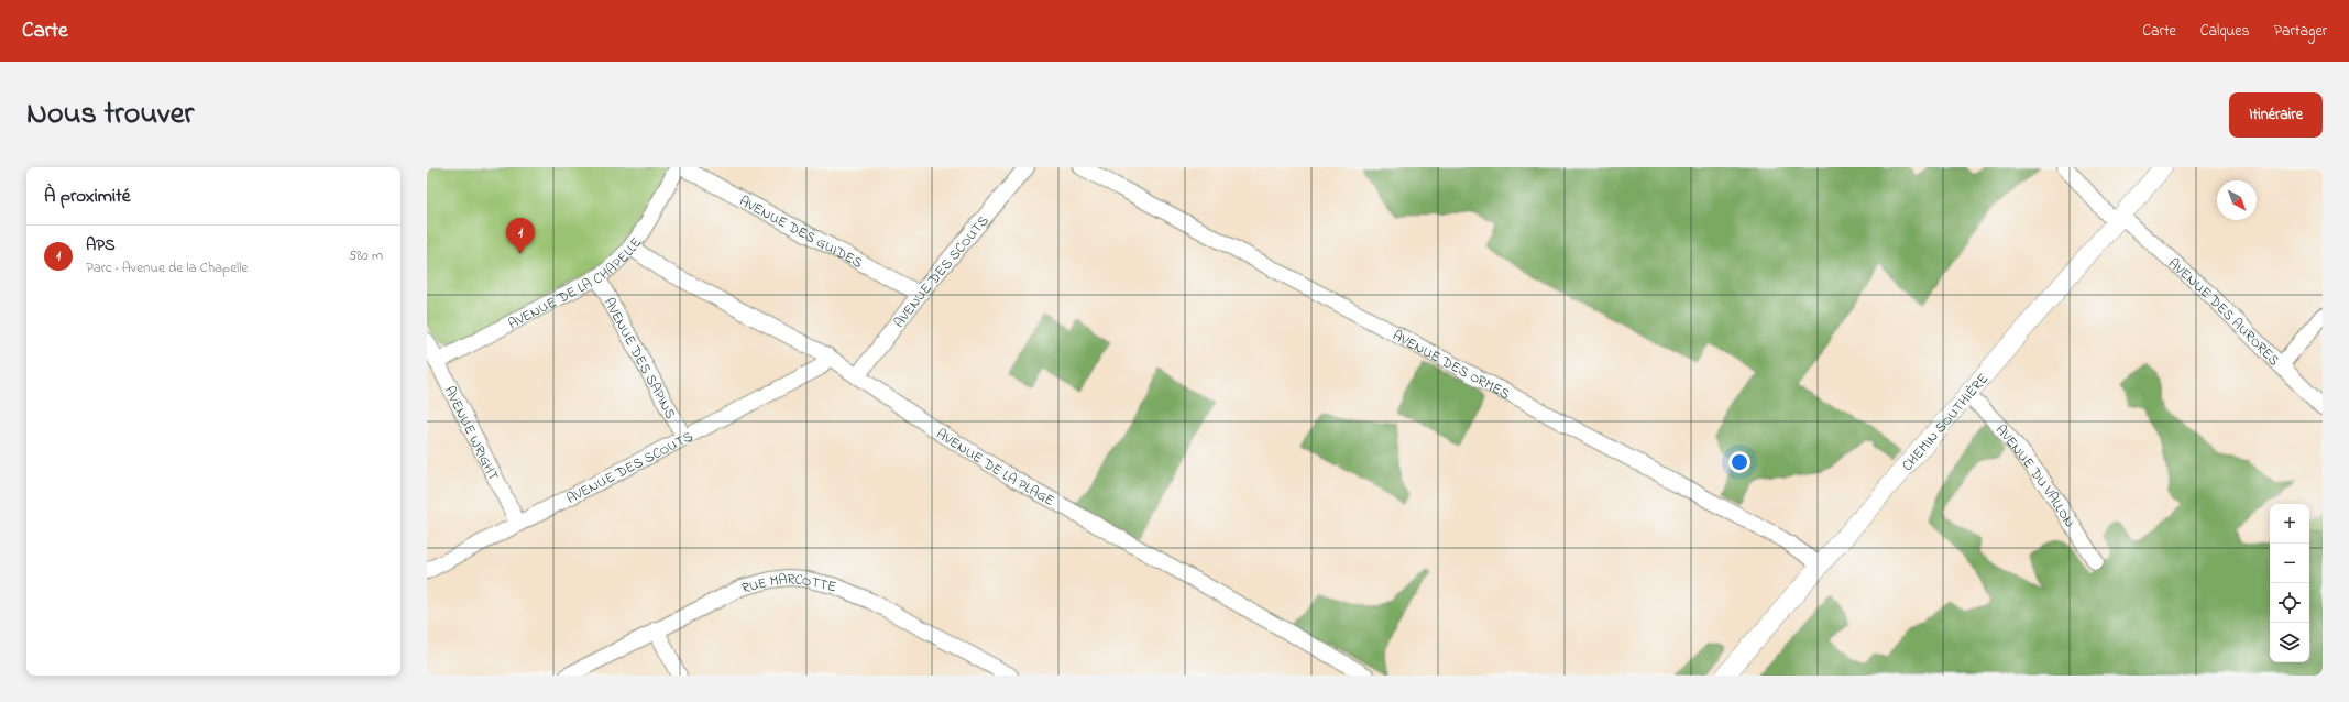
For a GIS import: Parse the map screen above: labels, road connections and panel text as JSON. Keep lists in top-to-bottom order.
{
  "streets": {
    "street": [
      "AVENUE DES GUIDES",
      "AVENUE DES SCOUTS",
      "AVENUE DE LA CHAPELLE",
      "AVENUE DES AURORES",
      "AVENUE DES SAPINS",
      "AVENUE DES ORMES",
      "CHEMIN SOUTHIÈRE",
      "AVENUE WRIGHT",
      "AVENUE DE LA PLAGE",
      "AVENUE DU VALLON",
      "RUE MARCOTTE"
    ]
  },
  "crossings": [
    ["AVENUE DES GUIDES", "AVENUE DES SCOUTS"],
    ["AVENUE DES SCOUTS", "AVENUE DES SAPINS"],
    ["AVENUE DES SCOUTS", "AVENUE WRIGHT"],
    ["AVENUE DES SCOUTS", "AVENUE DE LA PLAGE"],
    ["AVENUE DE LA CHAPELLE", "AVENUE DES SAPINS"],
    ["AVENUE DE LA CHAPELLE", "AVENUE WRIGHT"],
    ["AVENUE DE LA CHAPELLE", "AVENUE DE LA PLAGE"],
    ["AVENUE DES AURORES", "CHEMIN SOUTHIÈRE"],
    ["AVENUE DES ORMES", "CHEMIN SOUTHIÈRE"],
    ["CHEMIN SOUTHIÈRE", "AVENUE DU VALLON"]
  ],
  "north": "bottom right",
  "page": {
    "header": "Carte",
    "nav": ["Carte", "Calques", "Partager"],
    "title": "Nous trouver",
    "buttons": "Itinéraire",
    "heading": "À proximité",
    "pins": "1",
    "list": [
      {
        "mark": "1",
        "name": "APS",
        "note": "Parc · Avenue de la Chapelle",
        "value": "580 m"
      }
    ],
    "map_buttons": ["+", "−"]
  }
}
